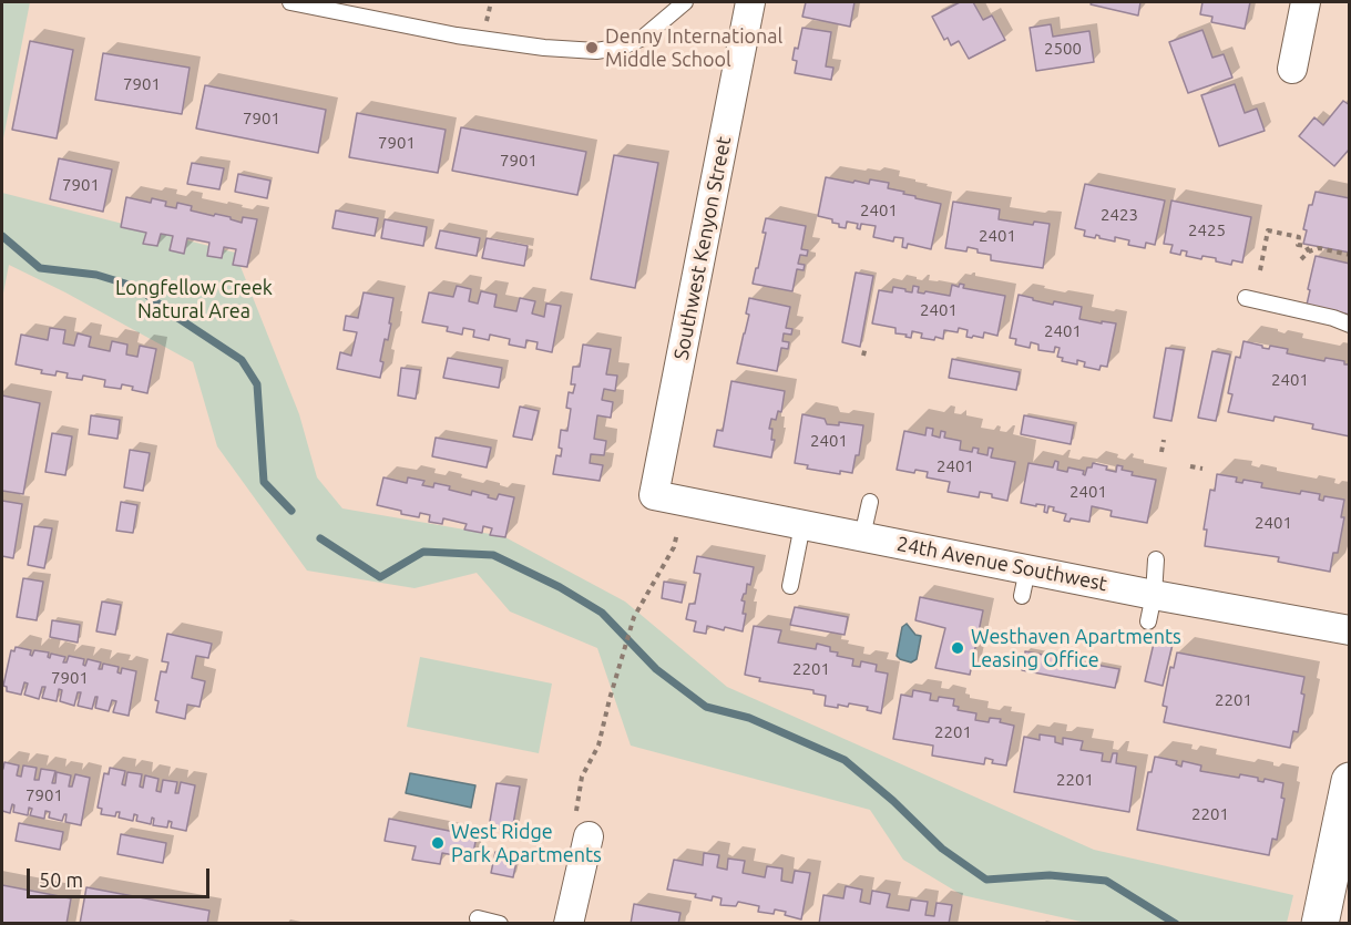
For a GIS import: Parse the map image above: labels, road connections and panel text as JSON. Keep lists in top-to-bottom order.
{
  "streets": {
    "street": ["Southwest Kenyon Street", "24th Avenue Southwest"]
  },
  "crossings": [
    ["Southwest Kenyon Street", "24th Avenue Southwest"]
  ],
  "parks": ["Longfellow Creek Natural Area"],
  "places": ["Denny International Middle School", "Westhaven Apartments Leasing Office", "West Ridge Park Apartments"],
  "house_numbers": [
    "2500",
    "7901",
    "7901",
    "7901",
    "7901",
    "7901",
    "2401",
    "2423",
    "2425",
    "2401",
    "2401",
    "2401",
    "2401",
    "2401",
    "2401",
    "2401",
    "2401",
    "2201",
    "7901",
    "2201",
    "2201",
    "2201",
    "7901",
    "2201"
  ],
  "scale_bar": "50 m"
}
